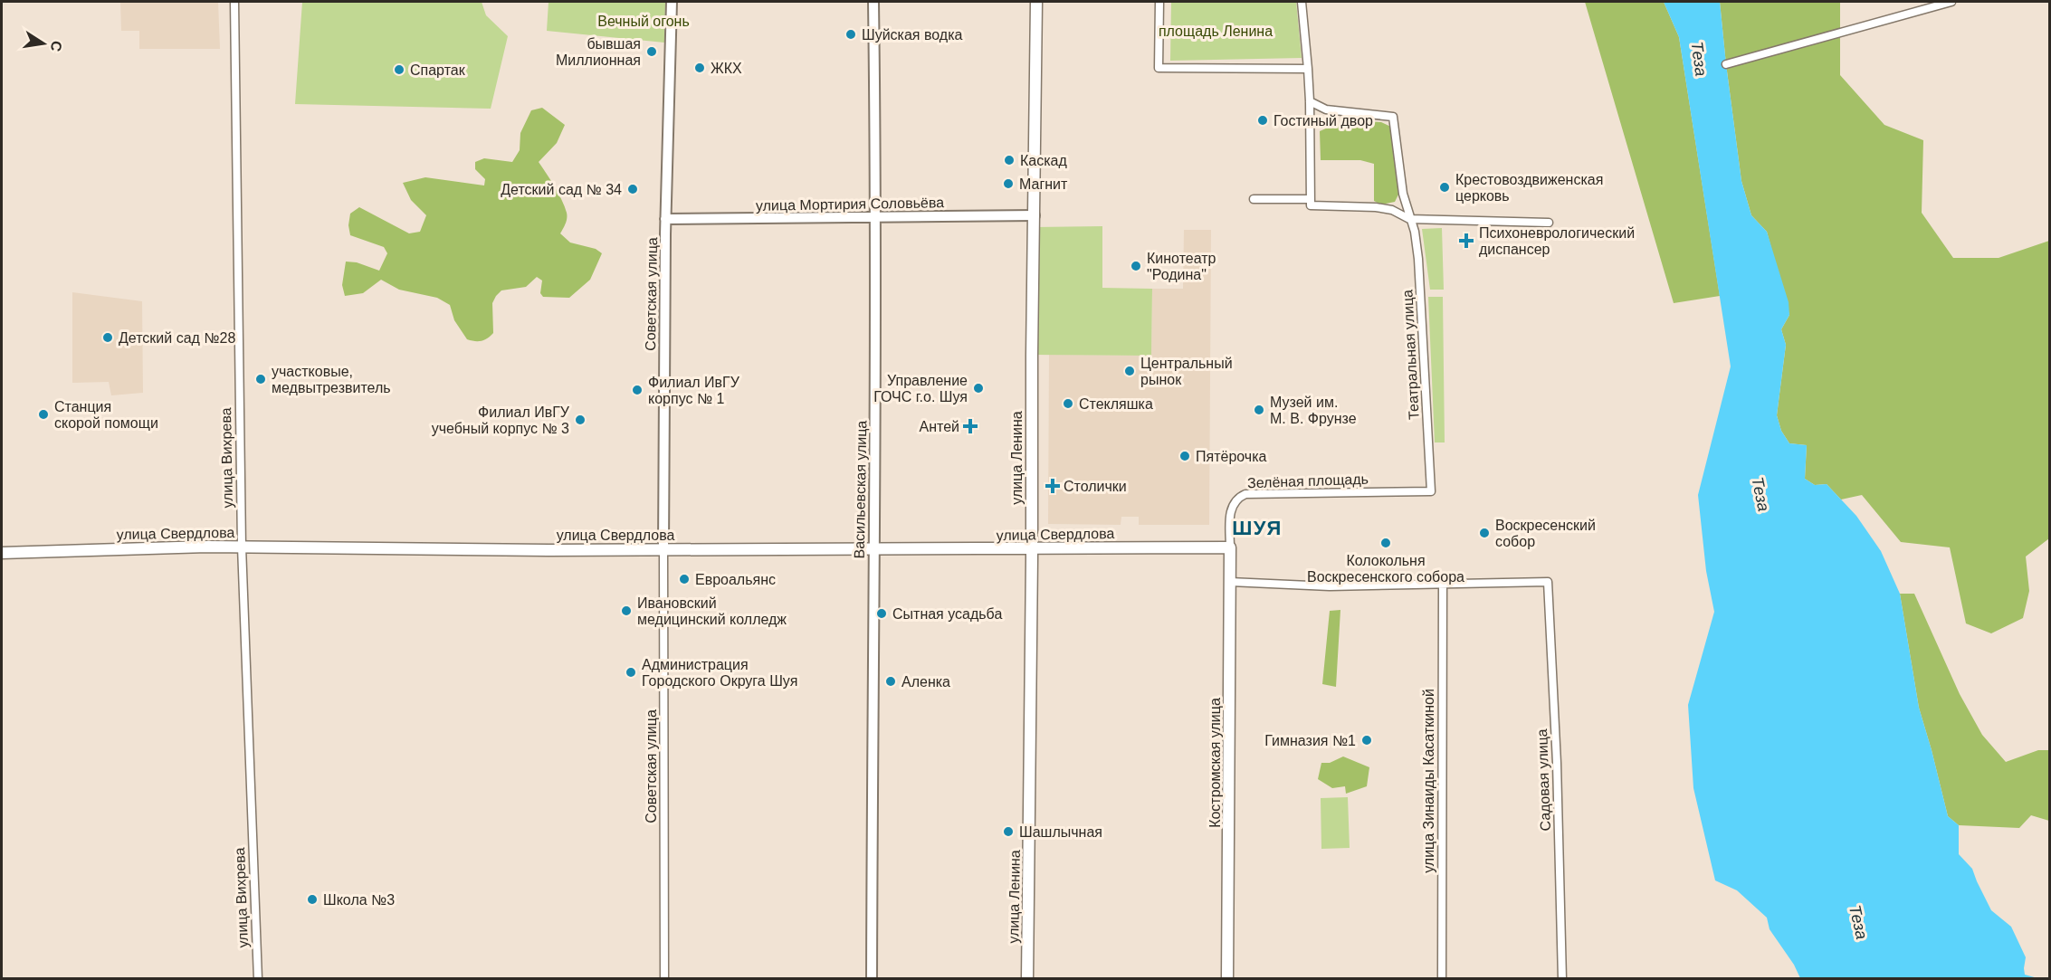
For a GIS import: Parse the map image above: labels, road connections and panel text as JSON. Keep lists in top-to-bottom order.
{
  "streets": {
    "main road": ["улица Ленина", "улица Свердлова", "Костромская улица"],
    "street": [
      "улица Мортирия Соловьёва",
      "Советская улица",
      "Театральная улица",
      "улица Вихрева",
      "Зелёная площадь",
      "Васильевская улица",
      "Садовая улица",
      "улица Зинаиды Касаткиной"
    ]
  },
  "crossings": [
    ["улица Мортирия Соловьёва", "Советская улица"],
    ["улица Мортирия Соловьёва", "улица Ленина"],
    ["улица Мортирия Соловьёва", "Васильевская улица"],
    ["Советская улица", "улица Свердлова"],
    ["Театральная улица", "Зелёная площадь"],
    ["улица Вихрева", "улица Свердлова"],
    ["улица Ленина", "улица Свердлова"],
    ["Зелёная площадь", "улица Свердлова"],
    ["Зелёная площадь", "Костромская улица"],
    ["Васильевская улица", "улица Свердлова"],
    ["улица Свердлова", "Костромская улица"],
    ["Садовая улица", "улица Зинаиды Касаткиной"]
  ],
  "districts": ["ШУЯ"],
  "water": ["Теза"],
  "parks": ["Вечный огонь", "площадь Ленина"],
  "places": {
    "other": [
      "Шуйская водка",
      "бывшая Миллионная",
      "ЖКХ",
      "Спартак",
      "Гостиный двор",
      "Каскад",
      "Магнит",
      "Крестовоздвиженская церковь",
      "Детский сад № 34",
      "Кинотеатр \"Родина\"",
      "Детский сад №28",
      "Центральный рынок",
      "участковые, медвытрезвитель",
      "Управление ГОЧС г.о. Шуя",
      "Филиал ИвГУ корпус № 1",
      "Стекляшка",
      "Музей им. М. В. Фрунзе",
      "Станция скорой помощи",
      "Филиал ИвГУ учебный корпус № 3",
      "Пятёрочка",
      "Воскресенский собор",
      "Колокольня Воскресенского собора",
      "Евроальянс",
      "Ивановский медицинский колледж",
      "Сытная усадьба",
      "Администрация Городского Округа Шуя",
      "Аленка",
      "Гимназия №1",
      "Шашлычная",
      "Школа №3"
    ],
    "health": ["Психоневрологический диспансер", "Антей", "Столички"]
  },
  "north": "right"
}
